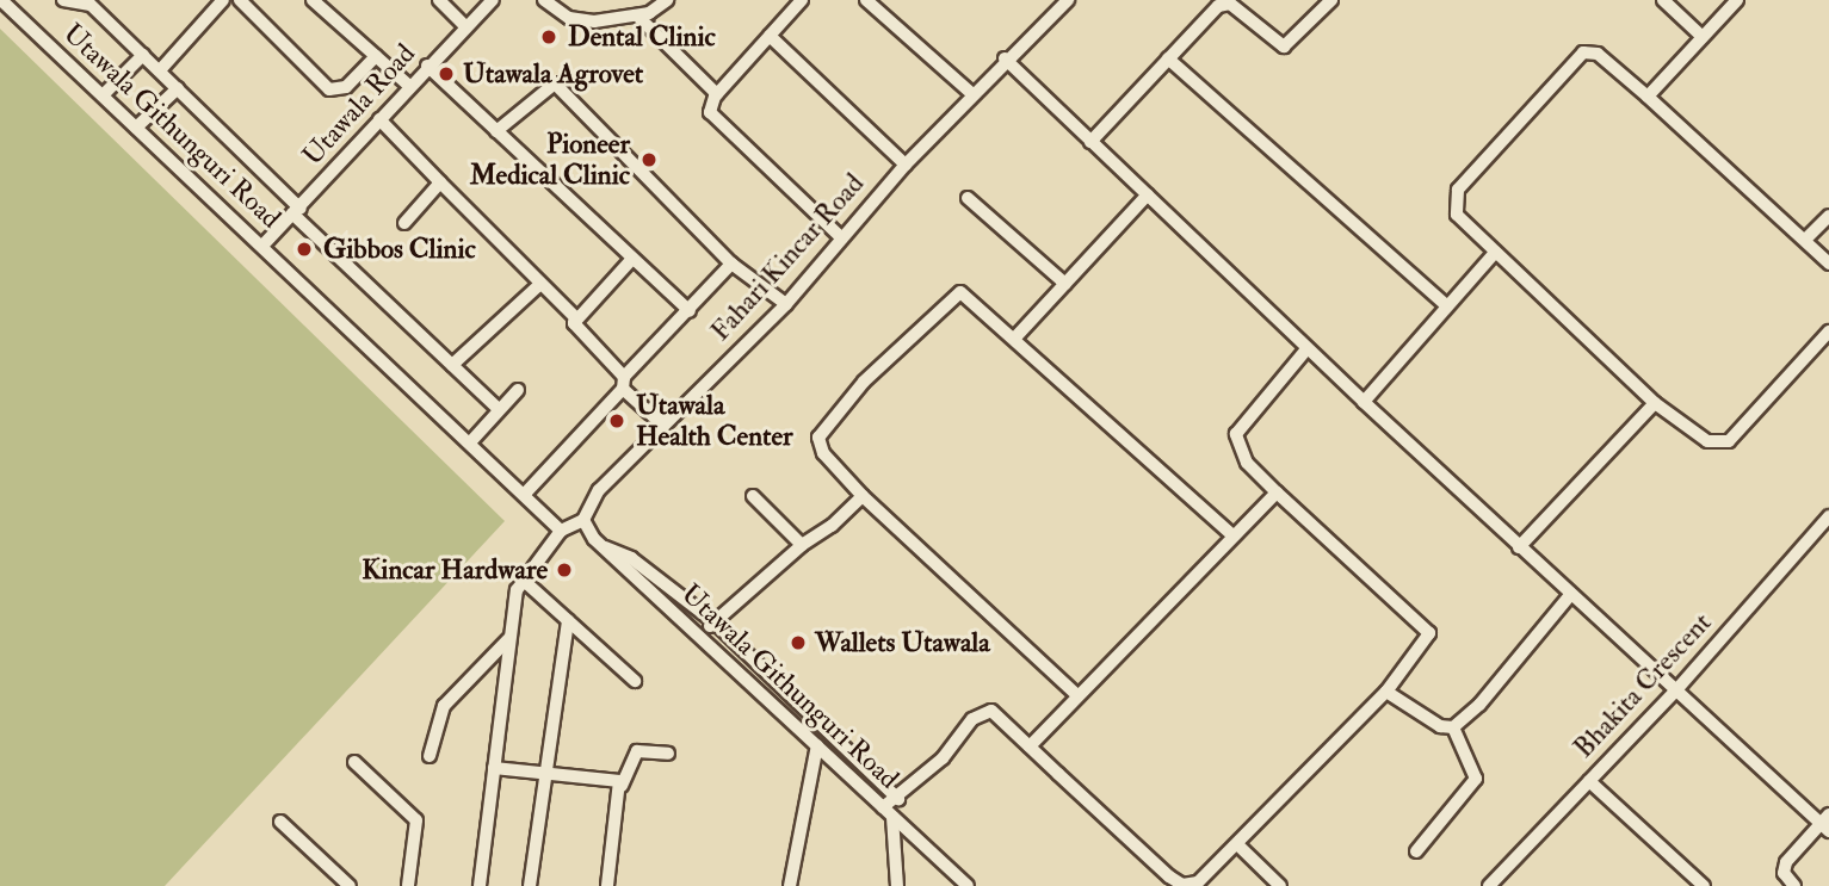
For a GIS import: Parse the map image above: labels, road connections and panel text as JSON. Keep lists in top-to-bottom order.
{
  "streets": {
    "street": [
      "Utawala Road",
      "Utawala Githunguri Road",
      "Fahari Kincar Road",
      "Bhakita Crescent"
    ]
  },
  "crossings": [
    ["Utawala Road", "Utawala Githunguri Road"],
    ["Utawala Githunguri Road", "Fahari Kincar Road"]
  ],
  "places": [
    "Dental Clinic",
    "Utawala Agrovet",
    "Pioneer Medical Clinic",
    "Gibbos Clinic",
    "Utawala Health Center",
    "Kincar Hardware",
    "Wallets Utawala"
  ]
}
